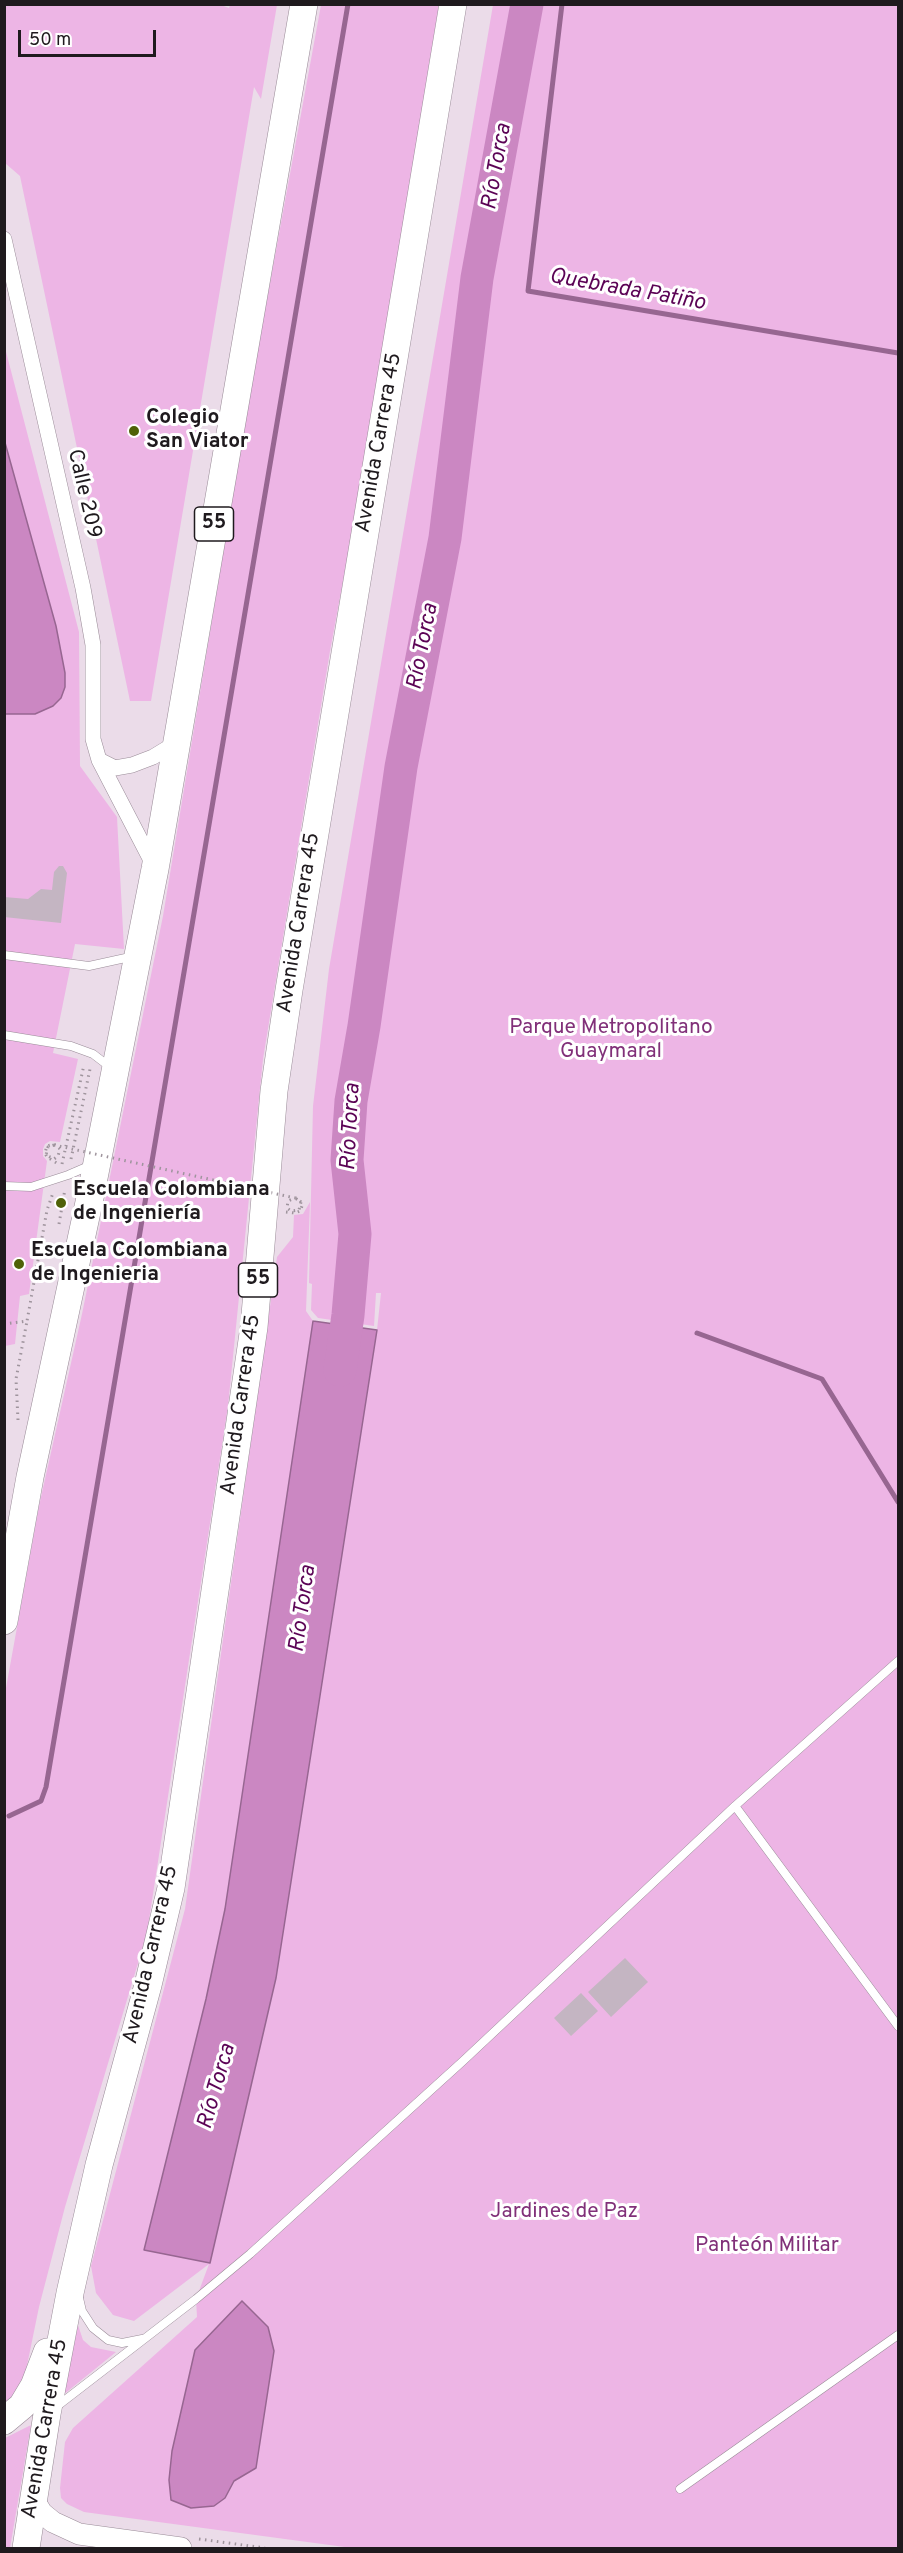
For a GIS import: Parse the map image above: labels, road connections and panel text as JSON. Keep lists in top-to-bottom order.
{
  "streets": {
    "highway": ["Avenida Carrera 45", "55"],
    "street": ["Calle 209"]
  },
  "crossings": [
    ["Calle 209", "55"]
  ],
  "water": ["Río Torca", "Quebrada Patiño"],
  "parks": ["Parque Metropolitano Guaymaral", "Jardines de Paz", "Panteón Militar"],
  "places": ["Colegio San Viator", "Escuela Colombiana de Ingeniería", "Escuela Colombiana de Ingenieria"],
  "scale_bar": "50 m"
}
